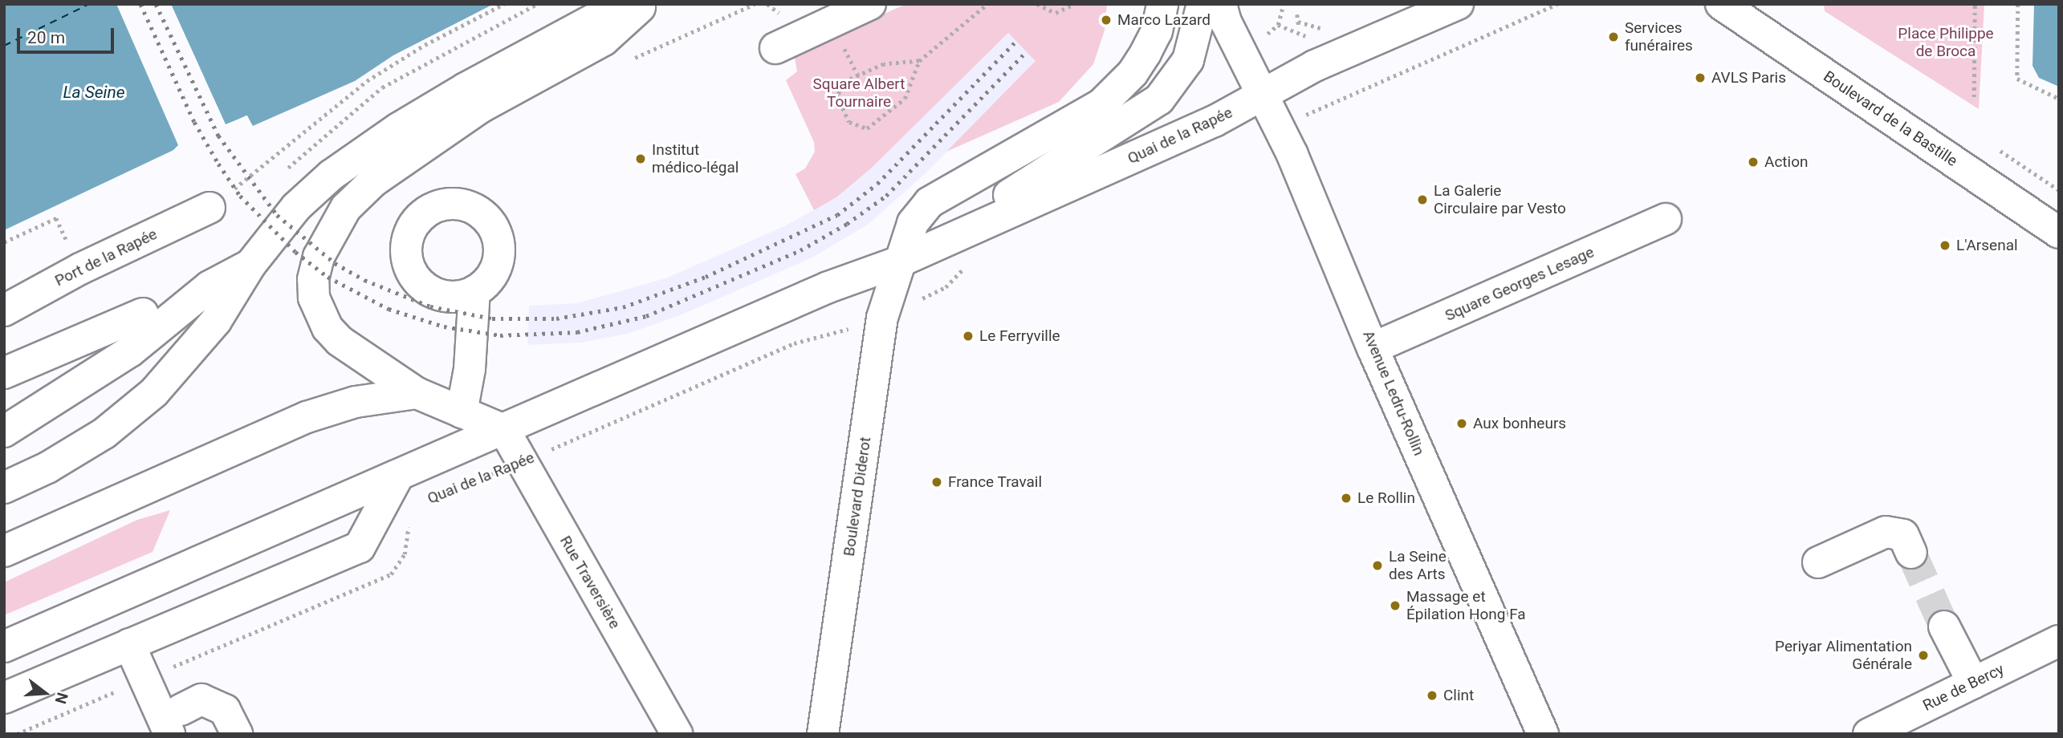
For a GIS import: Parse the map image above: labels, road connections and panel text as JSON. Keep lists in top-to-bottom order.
{
  "streets": {
    "main road": [
      "Boulevard de la Bastille",
      "Quai de la Rapée",
      "Port de la Rapée",
      "Square Georges Lesage",
      "Avenue Ledru-Rollin",
      "Boulevard Diderot",
      "Rue Traversière",
      "Rue de Bercy"
    ]
  },
  "crossings": [
    ["Quai de la Rapée", "Avenue Ledru-Rollin"],
    ["Quai de la Rapée", "Boulevard Diderot"],
    ["Quai de la Rapée", "Rue Traversière"],
    ["Square Georges Lesage", "Avenue Ledru-Rollin"]
  ],
  "water": ["La Seine"],
  "parks": ["Place Philippe de Broca", "Square Albert Tournaire"],
  "places": [
    "Marco Lazard",
    "Services funéraires",
    "AVLS Paris",
    "Institut médico-légal",
    "Action",
    "La Galerie Circulaire par Vesto",
    "L'Arsenal",
    "Le Ferryville",
    "Aux bonheurs",
    "France Travail",
    "Le Rollin",
    "La Seine des Arts",
    "Massage et Épilation Hong Fa",
    "Periyar Alimentation Générale",
    "Clint"
  ],
  "scale_bar": "20 m",
  "north": "right"
}
